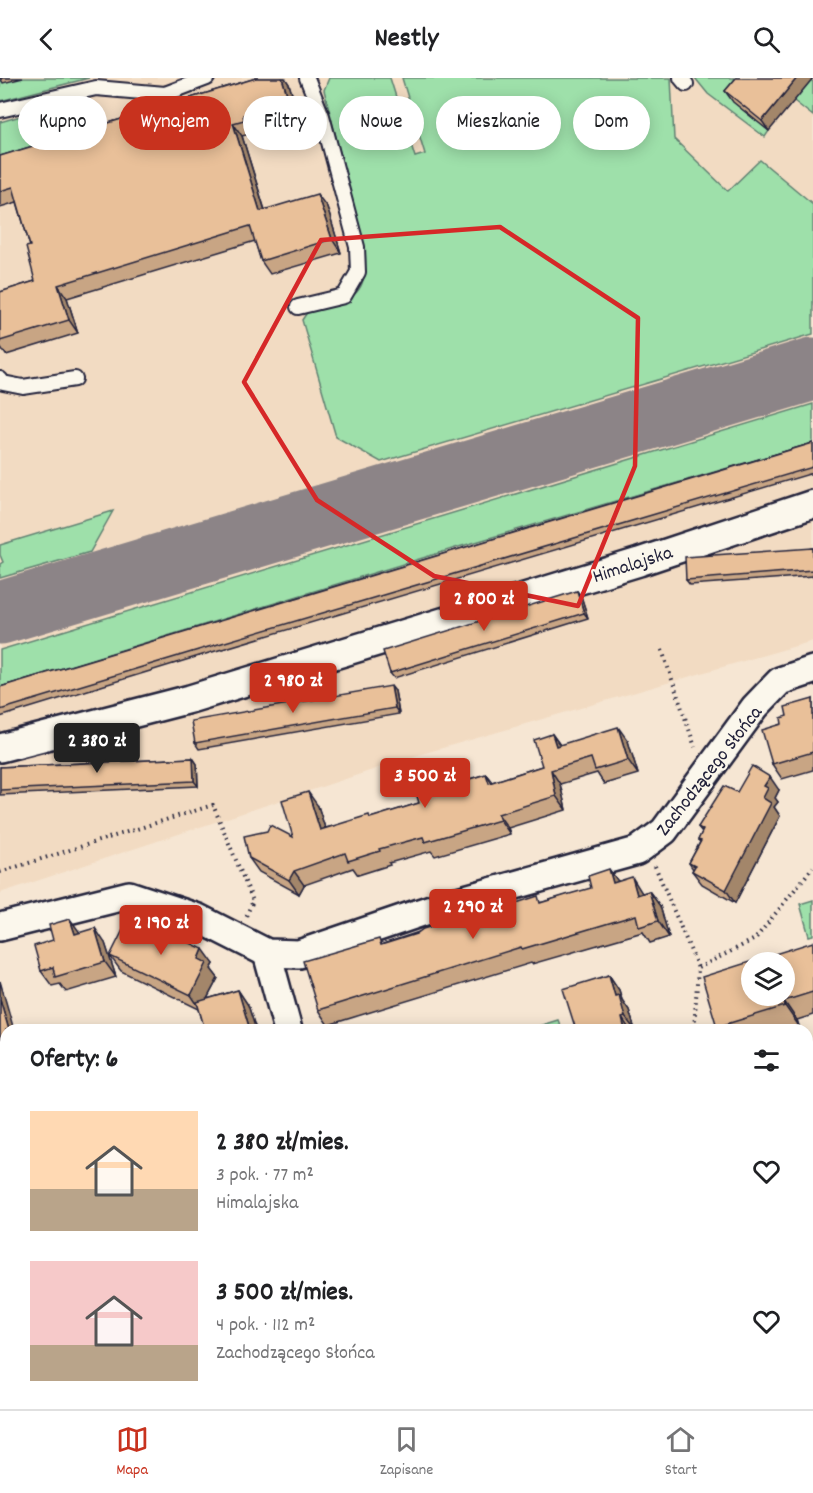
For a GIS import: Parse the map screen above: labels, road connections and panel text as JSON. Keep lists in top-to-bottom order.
{
  "streets": {
    "street": ["Himalajska", "Zachodzącego Słońca"]
  },
  "page": {
    "header": "Nestly",
    "chip": [
      "Kupno",
      "Wynajem",
      "Filtry",
      "Nowe",
      "Mieszkanie",
      "Dom"
    ],
    "price": [
      "2 800 zł",
      "2 980 zł",
      "2 380 zł",
      "3 500 zł",
      "2 290 zł",
      "2 190 zł"
    ],
    "heading": "Oferty: 6",
    "list": [
      {
        "name": "2 380 zł/mies.",
        "note": "3 pok. · 77 m² · Himalajska"
      },
      {
        "name": "3 500 zł/mies.",
        "note": "4 pok. · 112 m² · Zachodzącego Słońca"
      }
    ],
    "tabs": ["Mapa", "Zapisane", "Start"]
  }
}
